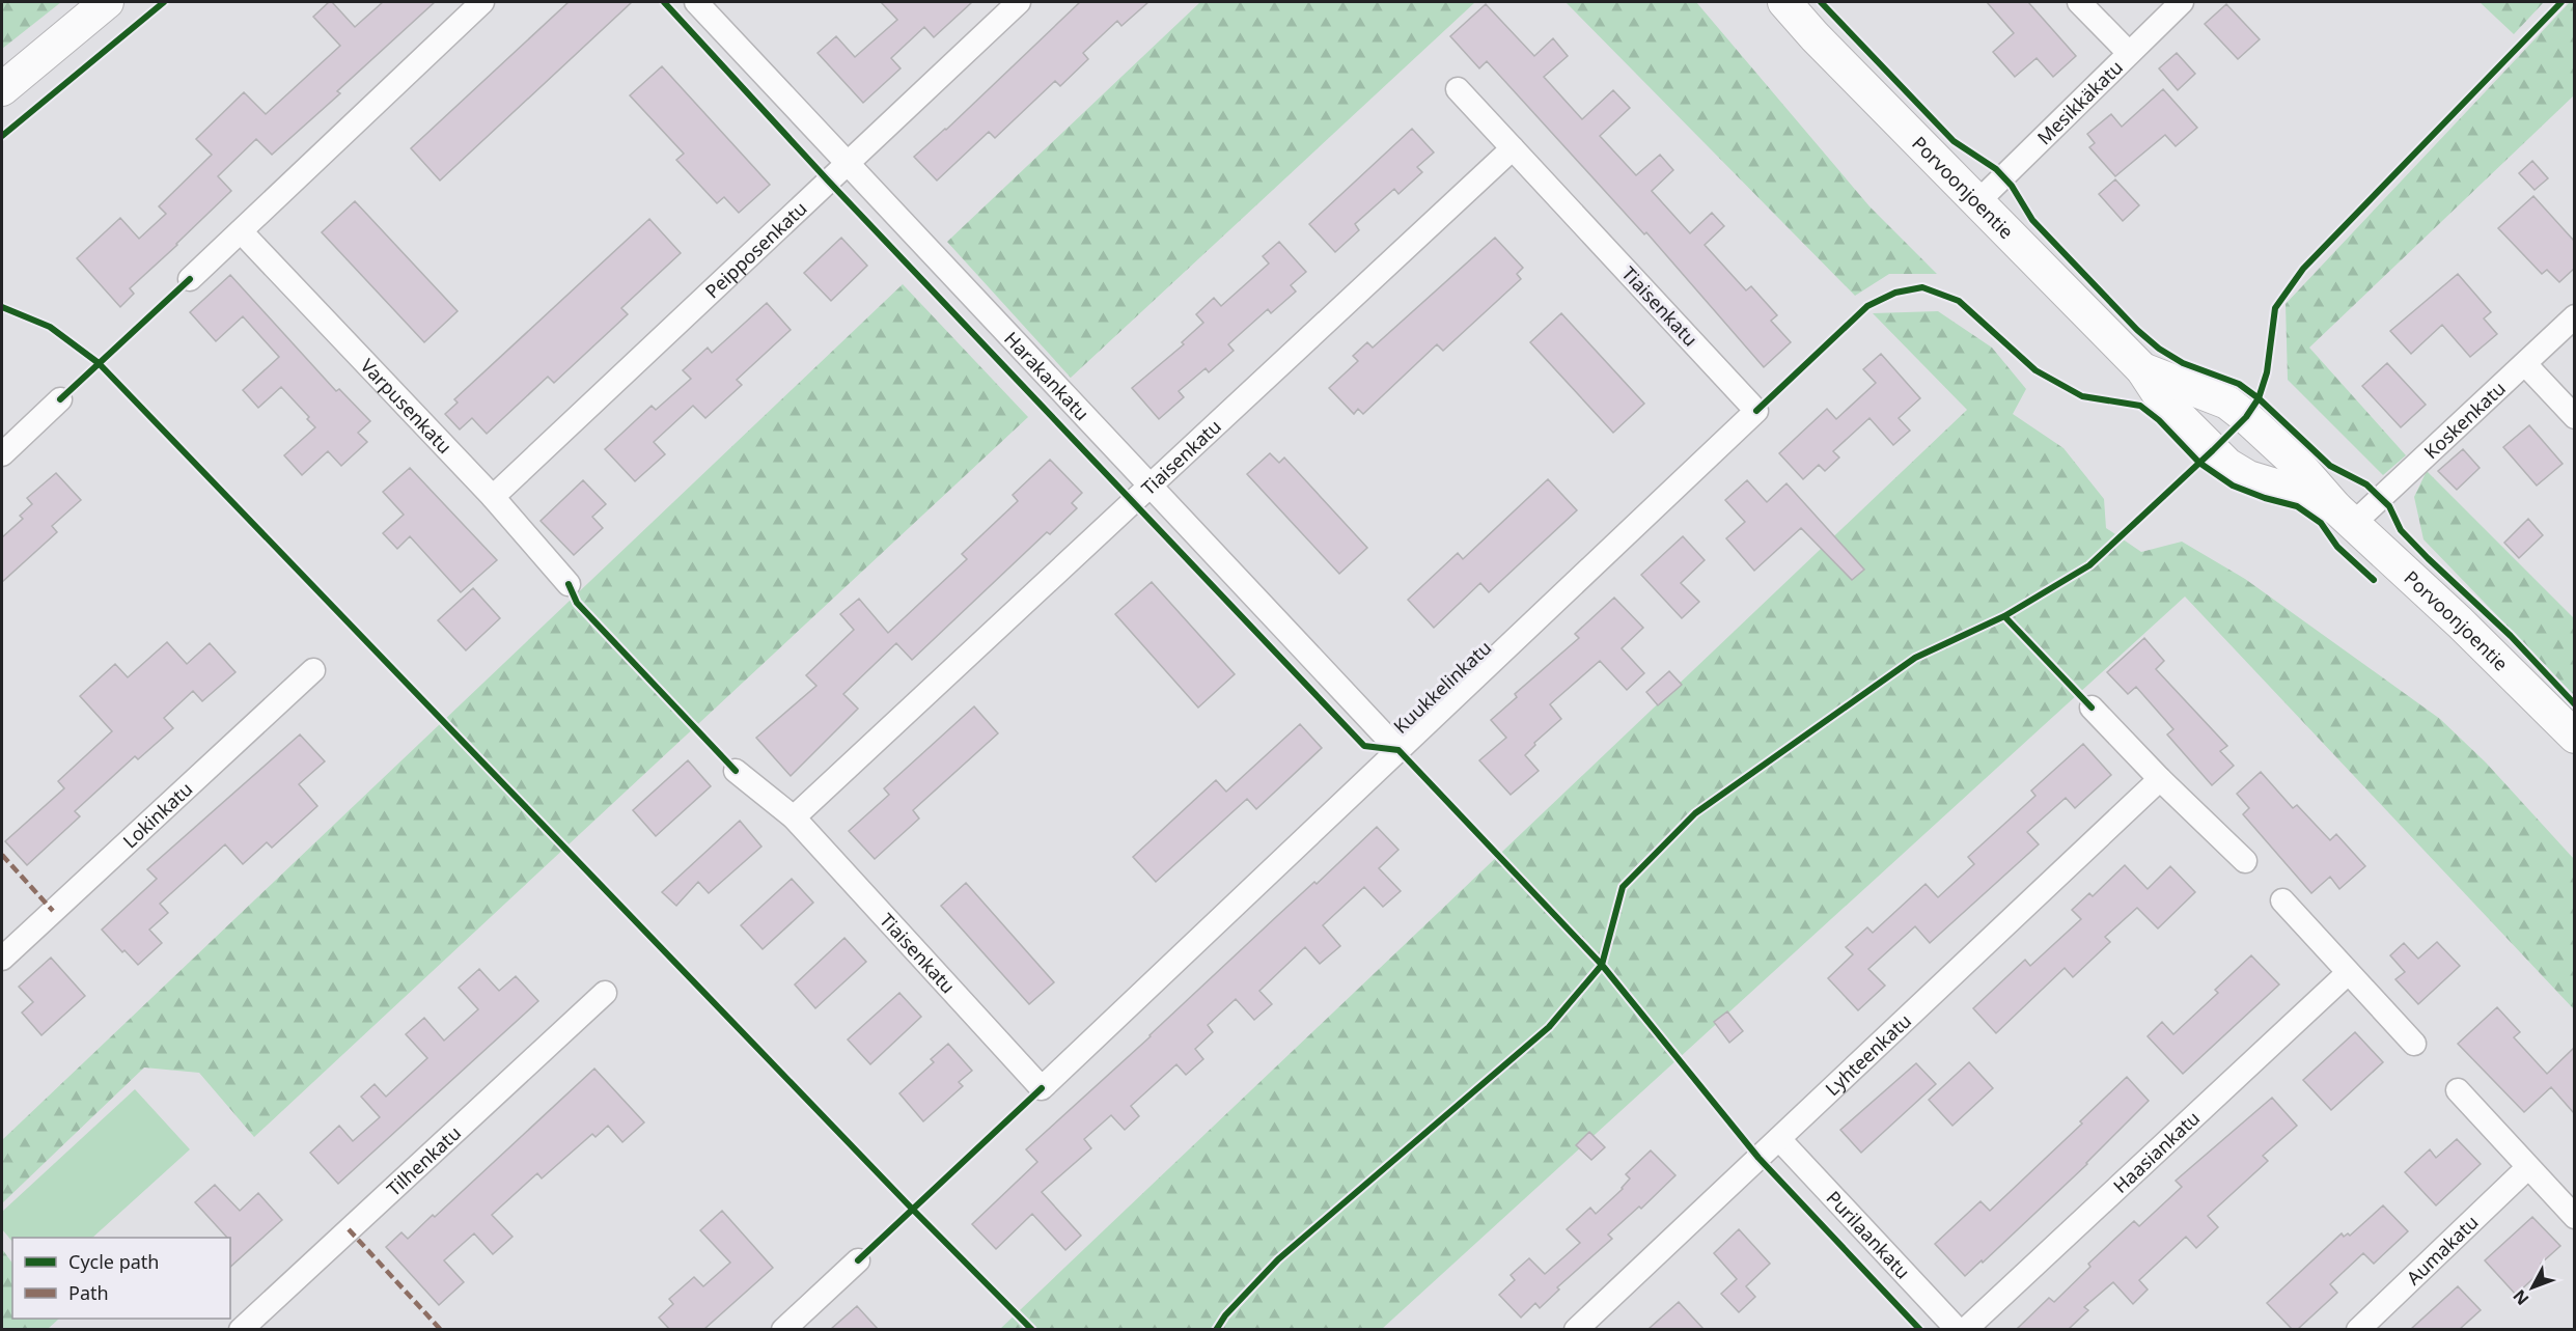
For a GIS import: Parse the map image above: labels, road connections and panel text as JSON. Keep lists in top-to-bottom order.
{
  "streets": {
    "street": [
      "Mesikkäkatu",
      "Porvoonjoentie",
      "Peipposenkatu",
      "Tiaisenkatu",
      "Harakankatu",
      "Varpusenkatu",
      "Koskenkatu",
      "Kuukkelinkatu",
      "Lokinkatu",
      "Lyhteenkatu",
      "Haasiankatu",
      "Tilhenkatu",
      "Purilaankatu",
      "Aumakatu"
    ]
  },
  "crossings": [
    ["Mesikkäkatu", "Porvoonjoentie"],
    ["Porvoonjoentie", "Koskenkatu"],
    ["Peipposenkatu", "Harakankatu"],
    ["Peipposenkatu", "Varpusenkatu"],
    ["Tiaisenkatu", "Harakankatu"],
    ["Tiaisenkatu", "Kuukkelinkatu"],
    ["Harakankatu", "Kuukkelinkatu"],
    ["Lyhteenkatu", "Purilaankatu"]
  ],
  "legend": ["Cycle path", "Path"],
  "north": "bottom left"
}
